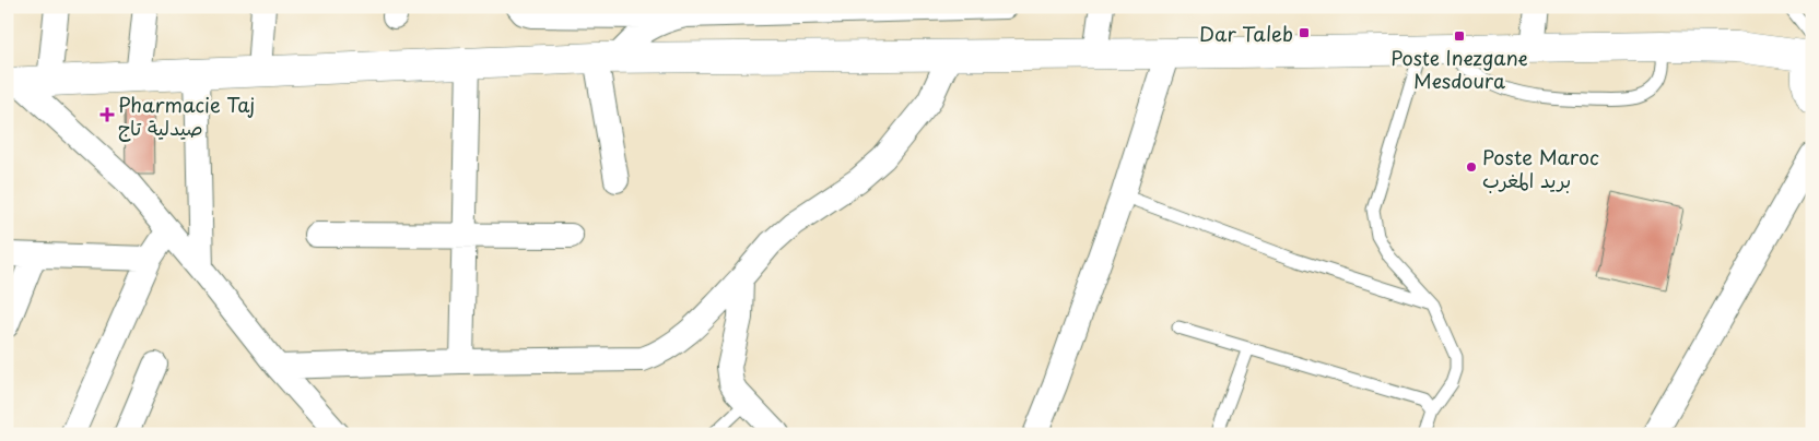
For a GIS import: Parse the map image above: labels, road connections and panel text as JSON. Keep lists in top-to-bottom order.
{
  "places": {
    "transit": ["Dar Taleb", "Poste Inezgane Mesdoura"],
    "health": ["Pharmacie Taj صيدلية تاج"],
    "other": ["Poste Maroc بريد المغرب"]
  }
}
